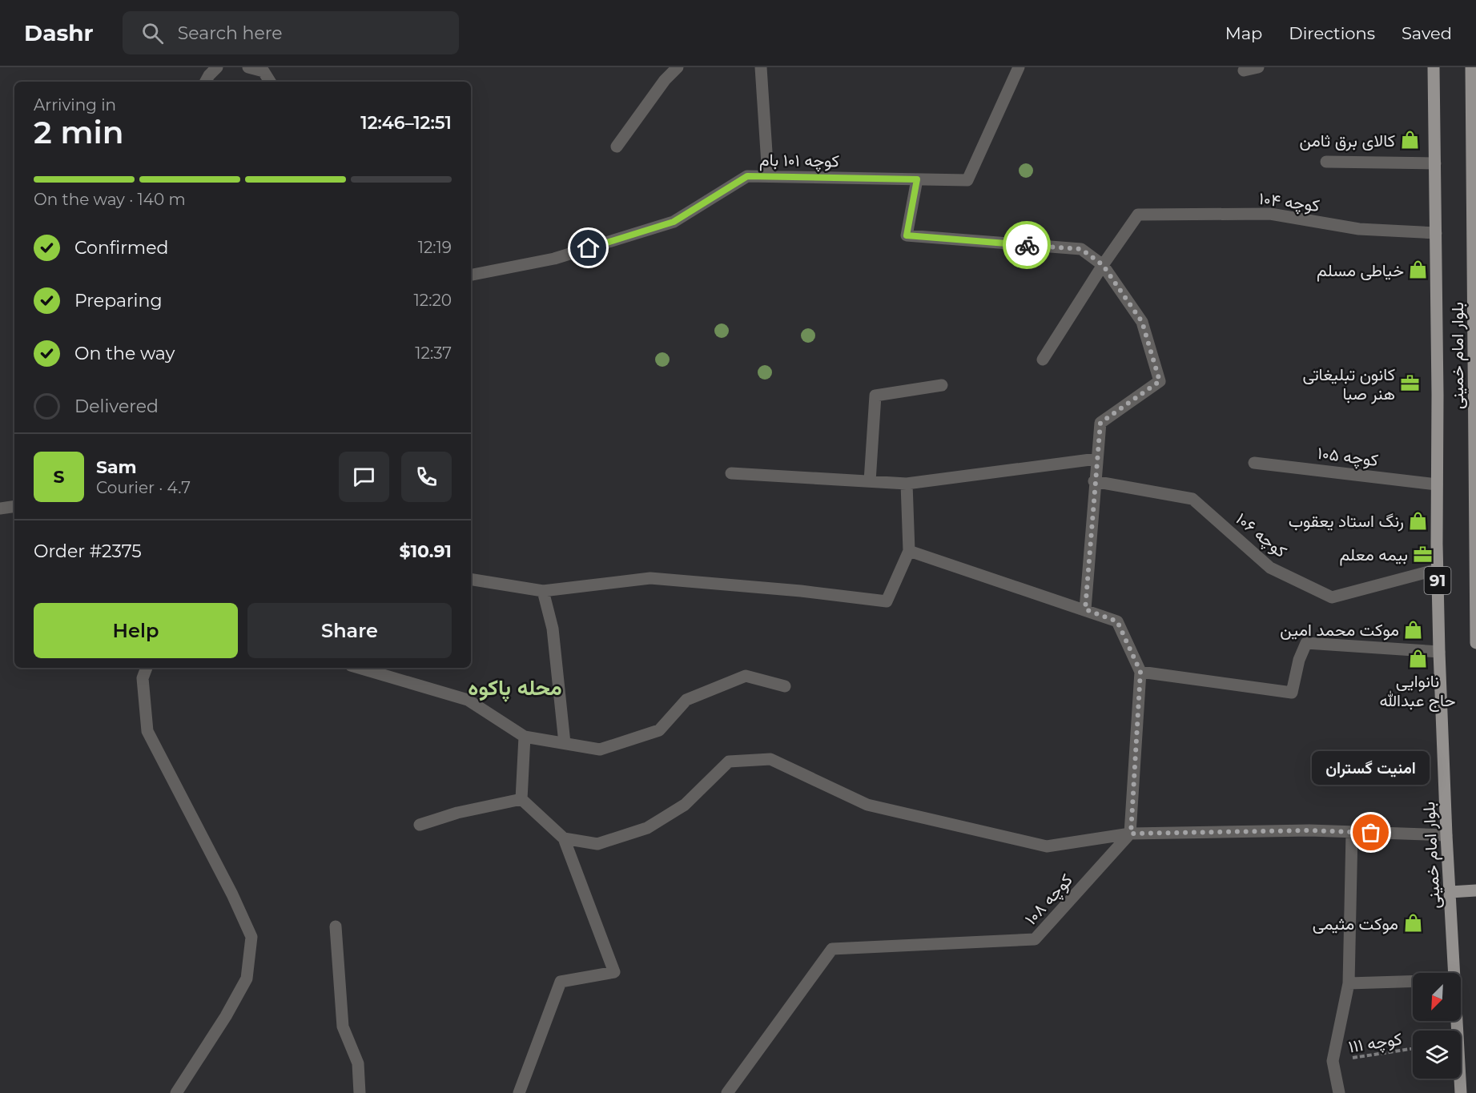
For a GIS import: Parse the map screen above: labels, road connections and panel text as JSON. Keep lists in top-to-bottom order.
{
  "streets": {
    "main road": ["بلوار امام خمینی", "91"],
    "street": [
      "کوچه ۱۰۱ بام",
      "کوچه ۱۰۴",
      "کوچه ۱۰۵",
      "کوچه ۱۰۶",
      "کوچه ۱۰۸"
    ],
    "path": ["کوچه ۱۱۱"]
  },
  "crossings": [
    ["کوچه ۱۰۴", "بلوار امام خمینی"],
    ["بلوار امام خمینی", "کوچه ۱۰۵"],
    ["بلوار امام خمینی", "کوچه ۱۰۶"]
  ],
  "districts": ["محله پاکوه"],
  "places": {
    "shop": [
      "کالای برق ثامن",
      "خیاطی مسلم",
      "رنگ استاد یعقوب",
      "موکت محمد امین",
      "نانوایی حاج عبدالله",
      "موکت مثیمی"
    ],
    "office": ["کانون تبلیغاتی هنر صبا", "بیمه معلم"],
    "other": ["امنیت گستران"]
  },
  "north": "bottom left",
  "page": {
    "header": "Dashr",
    "search": "Search here",
    "nav": ["Map", "Directions", "Saved"],
    "heading": ["2 min", "Arriving in", "12:46–12:51"],
    "panel": [
      "Sam",
      "Courier · 4.7",
      "Order #2375",
      "$10.91"
    ],
    "bar": "On the way · 140 m",
    "list": [
      ["Confirmed", "12:19"],
      ["Preparing", "12:20"],
      ["On the way", "12:37"],
      "Delivered"
    ],
    "round": "S",
    "buttons": ["Help", "Share"],
    "bubble": "امنیت گستران"
  }
}
